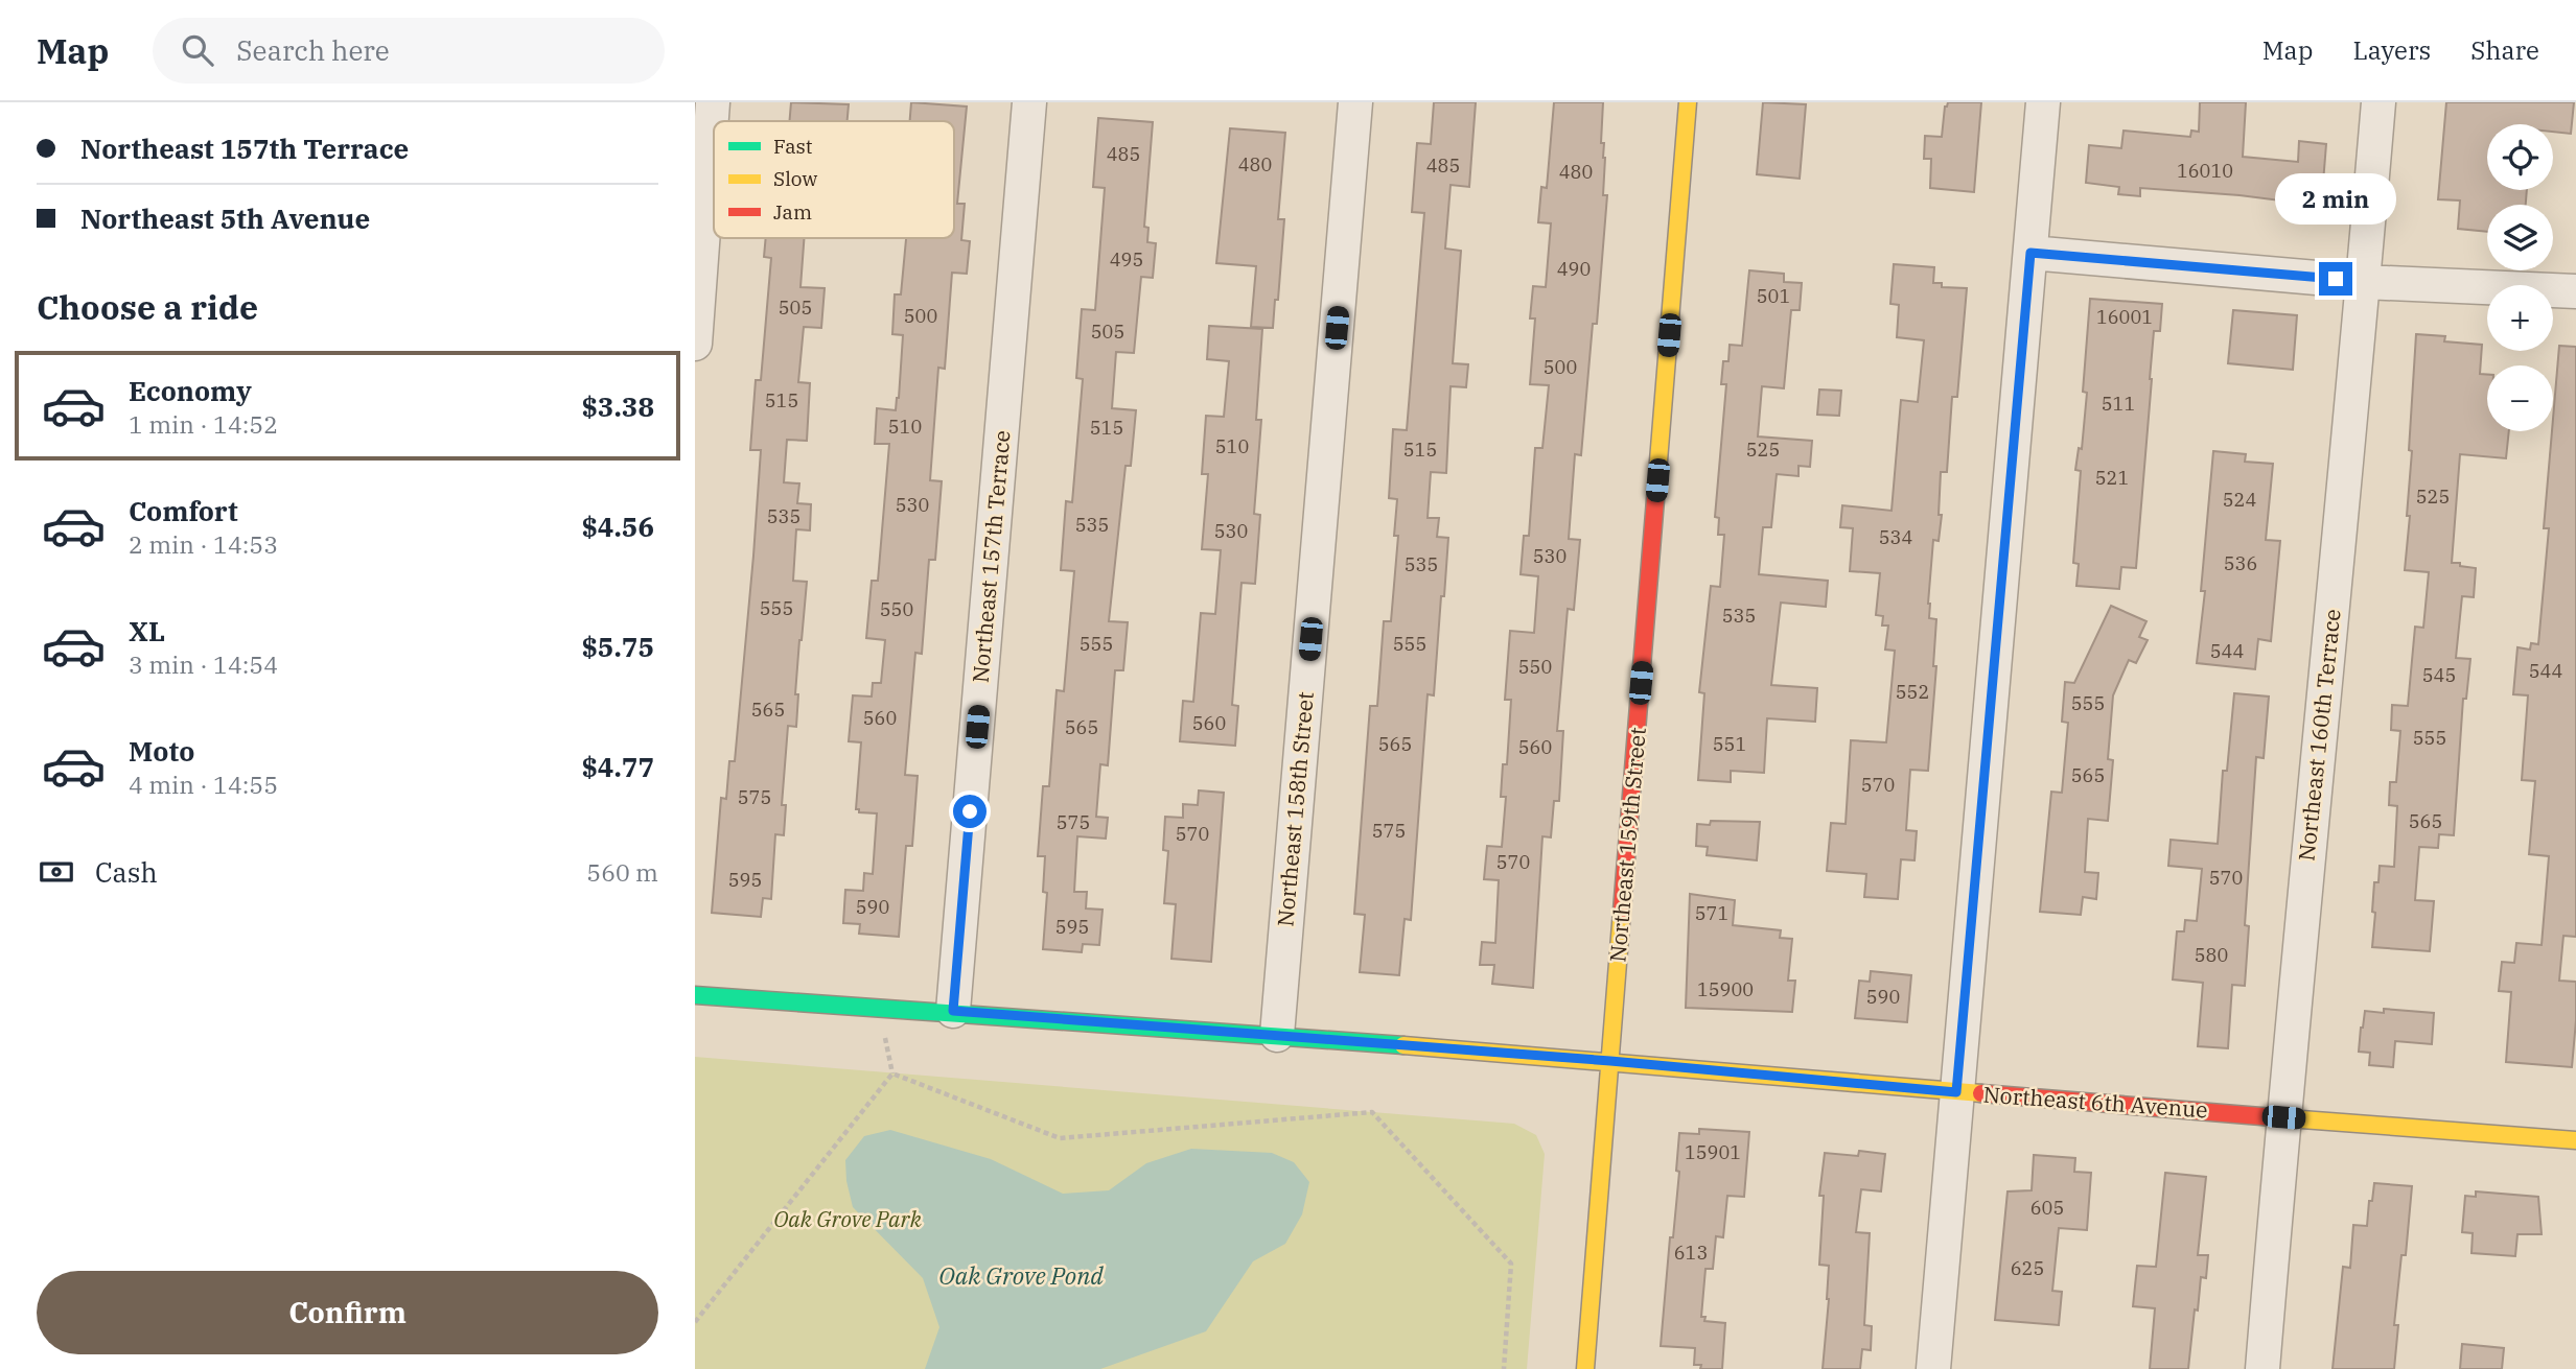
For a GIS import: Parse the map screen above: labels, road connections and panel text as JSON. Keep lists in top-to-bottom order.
{
  "streets": {
    "main road": ["Northeast 159th Street", "Northeast 6th Avenue"],
    "street": ["Northeast 157th Terrace", "Northeast 160th Terrace", "Northeast 158th Street"]
  },
  "crossings": [
    ["Northeast 157th Terrace", "Northeast 6th Avenue"],
    ["Northeast 160th Terrace", "Northeast 6th Avenue"],
    ["Northeast 158th Street", "Northeast 6th Avenue"],
    ["Northeast 159th Street", "Northeast 6th Avenue"]
  ],
  "water": ["Oak Grove Pond"],
  "parks": ["Oak Grove Park"],
  "house_numbers": [
    "485",
    "480",
    "485",
    "16010",
    "480",
    "495",
    "490",
    "501",
    "505",
    "500",
    "16001",
    "505",
    "500",
    "515",
    "511",
    "510",
    "515",
    "510",
    "515",
    "525",
    "521",
    "525",
    "524",
    "530",
    "535",
    "535",
    "530",
    "534",
    "530",
    "536",
    "535",
    "555",
    "550",
    "535",
    "555",
    "555",
    "544",
    "550",
    "544",
    "545",
    "552",
    "555",
    "565",
    "560",
    "560",
    "565",
    "555",
    "565",
    "551",
    "560",
    "565",
    "570",
    "575",
    "565",
    "575",
    "575",
    "570",
    "570",
    "570",
    "595",
    "590",
    "571",
    "595",
    "580",
    "15900",
    "590",
    "15901",
    "605",
    "613",
    "625"
  ],
  "legend": ["Fast", "Slow", "Jam"],
  "page": {
    "header": "Map",
    "search": "Search here",
    "nav": ["Map", "Layers", "Share"],
    "banner": ["Northeast 157th Terrace", "Northeast 5th Avenue"],
    "map_buttons": ["+", "−"],
    "bubble": "2 min",
    "heading": "Choose a ride",
    "list": [
      {
        "name": "Economy",
        "note": "1 min · 14:52",
        "value": "$3.38"
      },
      {
        "name": "Comfort",
        "note": "2 min · 14:53",
        "value": "$4.56"
      },
      {
        "name": "XL",
        "note": "3 min · 14:54",
        "value": "$5.75"
      },
      {
        "name": "Moto",
        "note": "4 min · 14:55",
        "value": "$4.77"
      }
    ],
    "pay": ["Cash", "560 m"],
    "buttons": "Confirm"
  }
}
